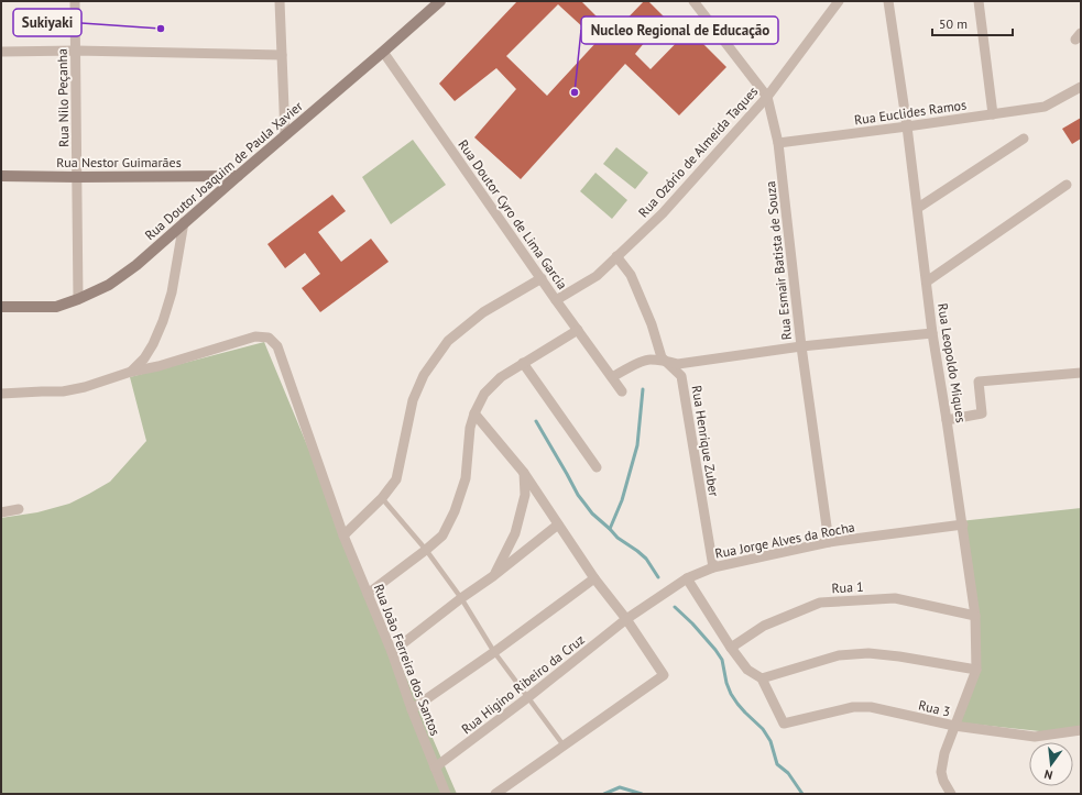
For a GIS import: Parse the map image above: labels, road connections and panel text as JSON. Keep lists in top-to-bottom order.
{
  "streets": {
    "main road": ["Rua Nestor Guimarães", "Rua Doutor Joaquim de Paula Xavier"],
    "street": [
      "Rua Nilo Peçanha",
      "Rua Euclides Ramos",
      "Rua Ozório de Almeida Taques",
      "Rua Doutor Cyro de Lima Garcia",
      "Rua Esmair Batista de Souza",
      "Rua Leopoldo Miques",
      "Rua Henrique Zuber",
      "Rua Jorge Alves da Rocha",
      "Rua 1",
      "Rua João Ferreira dos Santos",
      "Rua Higino Ribeiro da Cruz",
      "Rua 3"
    ]
  },
  "crossings": [
    ["Rua Nilo Peçanha", "Rua Nestor Guimarães"],
    ["Rua Nilo Peçanha", "Rua Doutor Joaquim de Paula Xavier"],
    ["Rua Euclides Ramos", "Rua Esmair Batista de Souza"],
    ["Rua Euclides Ramos", "Rua Leopoldo Miques"],
    ["Rua Ozório de Almeida Taques", "Rua Doutor Cyro de Lima Garcia"],
    ["Rua Ozório de Almeida Taques", "Rua Esmair Batista de Souza"],
    ["Rua Ozório de Almeida Taques", "Rua Henrique Zuber"],
    ["Rua Nestor Guimarães", "Rua Doutor Joaquim de Paula Xavier"],
    ["Rua Doutor Joaquim de Paula Xavier", "Rua Doutor Cyro de Lima Garcia"],
    ["Rua Esmair Batista de Souza", "Rua Jorge Alves da Rocha"],
    ["Rua Leopoldo Miques", "Rua Jorge Alves da Rocha"],
    ["Rua Leopoldo Miques", "Rua 1"],
    ["Rua Leopoldo Miques", "Rua 3"],
    ["Rua Henrique Zuber", "Rua Jorge Alves da Rocha"],
    ["Rua Jorge Alves da Rocha", "Rua Higino Ribeiro da Cruz"],
    ["Rua João Ferreira dos Santos", "Rua Higino Ribeiro da Cruz"]
  ],
  "places": ["Sukiyaki", "Nucleo Regional de Educação"],
  "scale_bar": "50 m",
  "north": "bottom"
}
